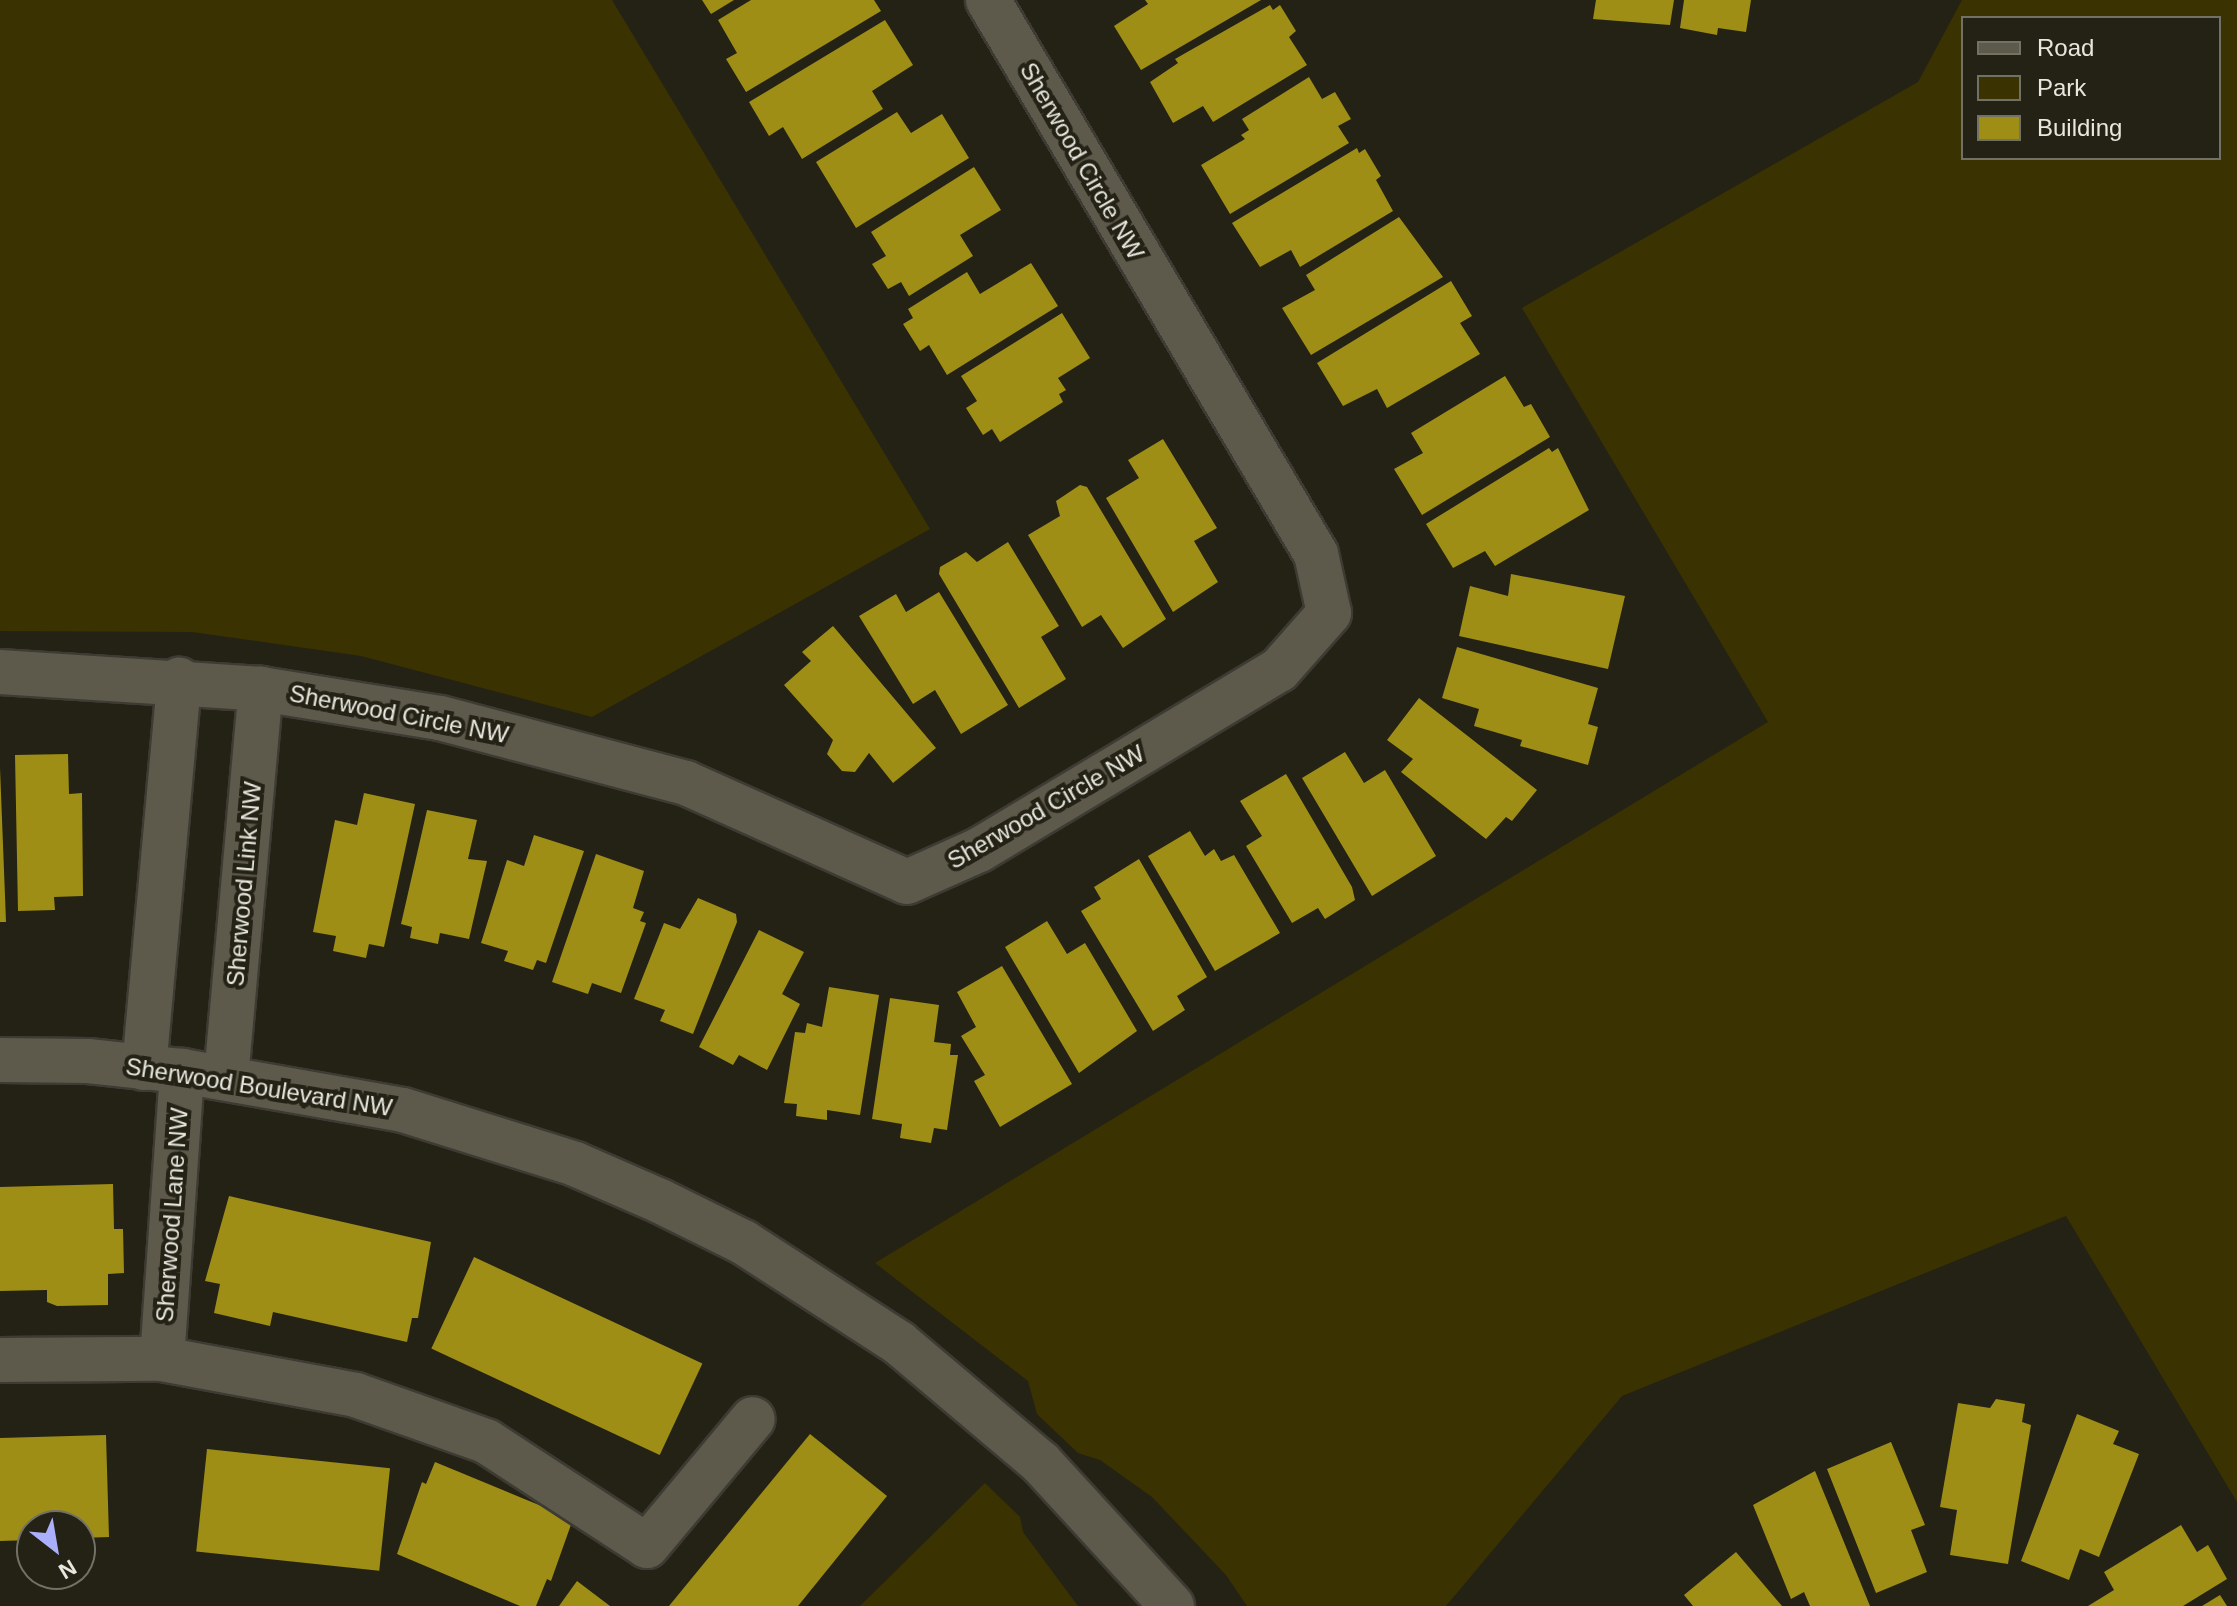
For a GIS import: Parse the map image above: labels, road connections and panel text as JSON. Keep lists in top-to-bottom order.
{
  "streets": {
    "street": [
      "Sherwood Circle NW",
      "Sherwood Link NW",
      "Sherwood Boulevard NW",
      "Sherwood Lane NW"
    ]
  },
  "crossings": [
    ["Sherwood Circle NW", "Sherwood Link NW"],
    ["Sherwood Link NW", "Sherwood Boulevard NW"],
    ["Sherwood Boulevard NW", "Sherwood Lane NW"]
  ],
  "legend": ["Road", "Park", "Building"],
  "north": "bottom right"
}
